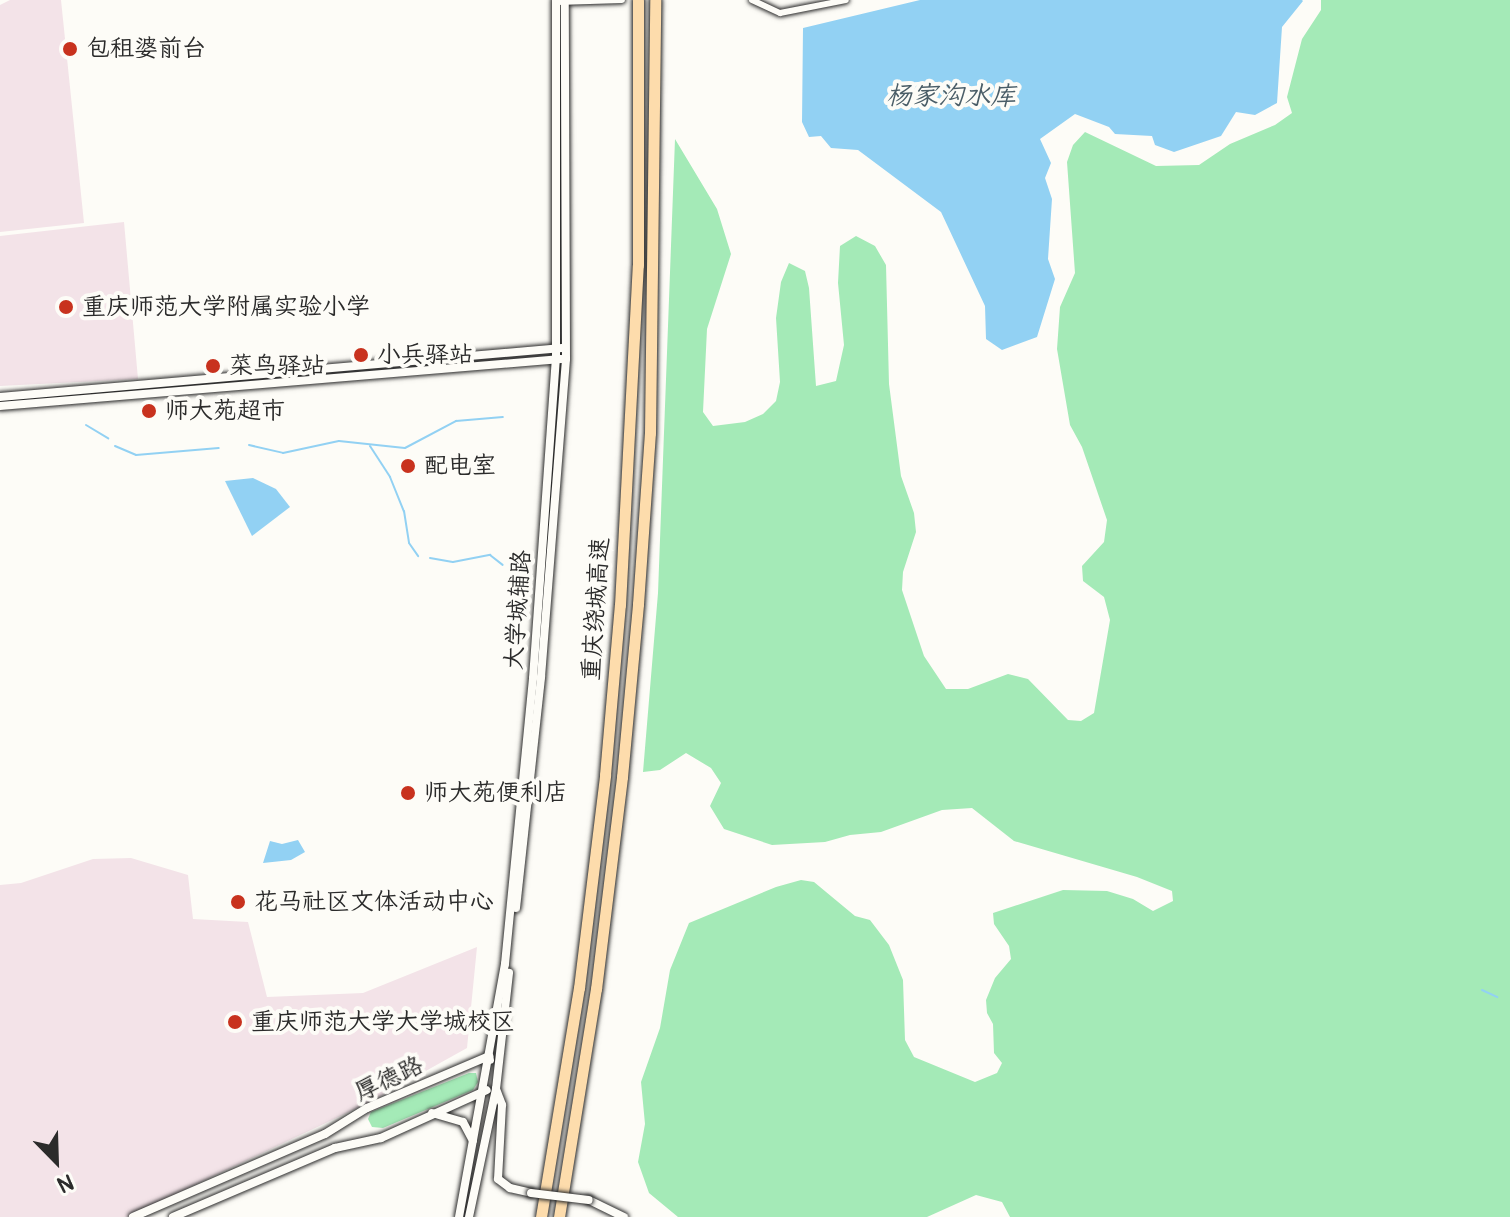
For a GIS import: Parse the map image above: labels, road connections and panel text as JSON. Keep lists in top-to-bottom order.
{
  "streets": {
    "highway": ["重庆绕城高速"],
    "street": ["大学城辅路", "厚德路"]
  },
  "crossings": [
    ["大学城辅路", "厚德路"]
  ],
  "water": ["杨家沟水库"],
  "places": [
    "包租婆前台",
    "重庆师范大学附属实验小学",
    "小兵驿站",
    "菜鸟驿站",
    "师大苑超市",
    "配电室",
    "师大苑便利店",
    "花马社区文体活动中心",
    "重庆师范大学大学城校区"
  ],
  "north": "bottom right"
}
